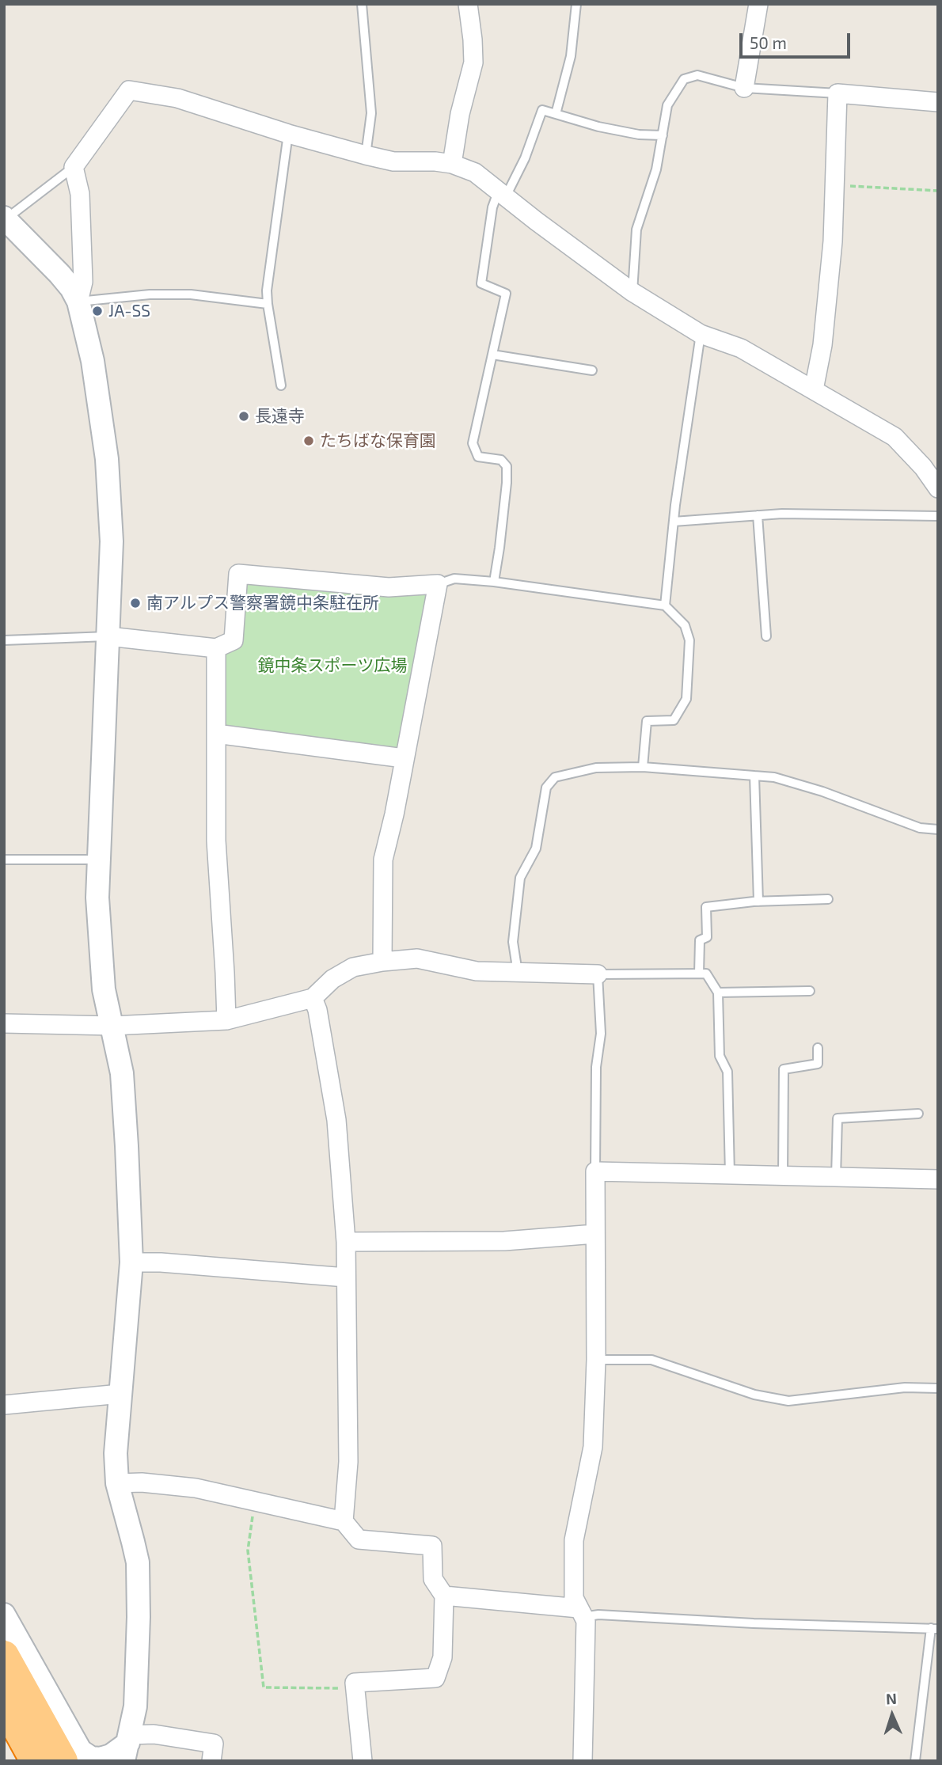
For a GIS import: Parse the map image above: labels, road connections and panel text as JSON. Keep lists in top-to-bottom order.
{
  "parks": ["鏡中条スポーツ広場"],
  "places": [
    "JA-SS",
    "長遠寺",
    "たちばな保育園",
    "南アルプス警察署鏡中条駐在所"
  ],
  "scale_bar": "50 m",
  "north": "top"
}
